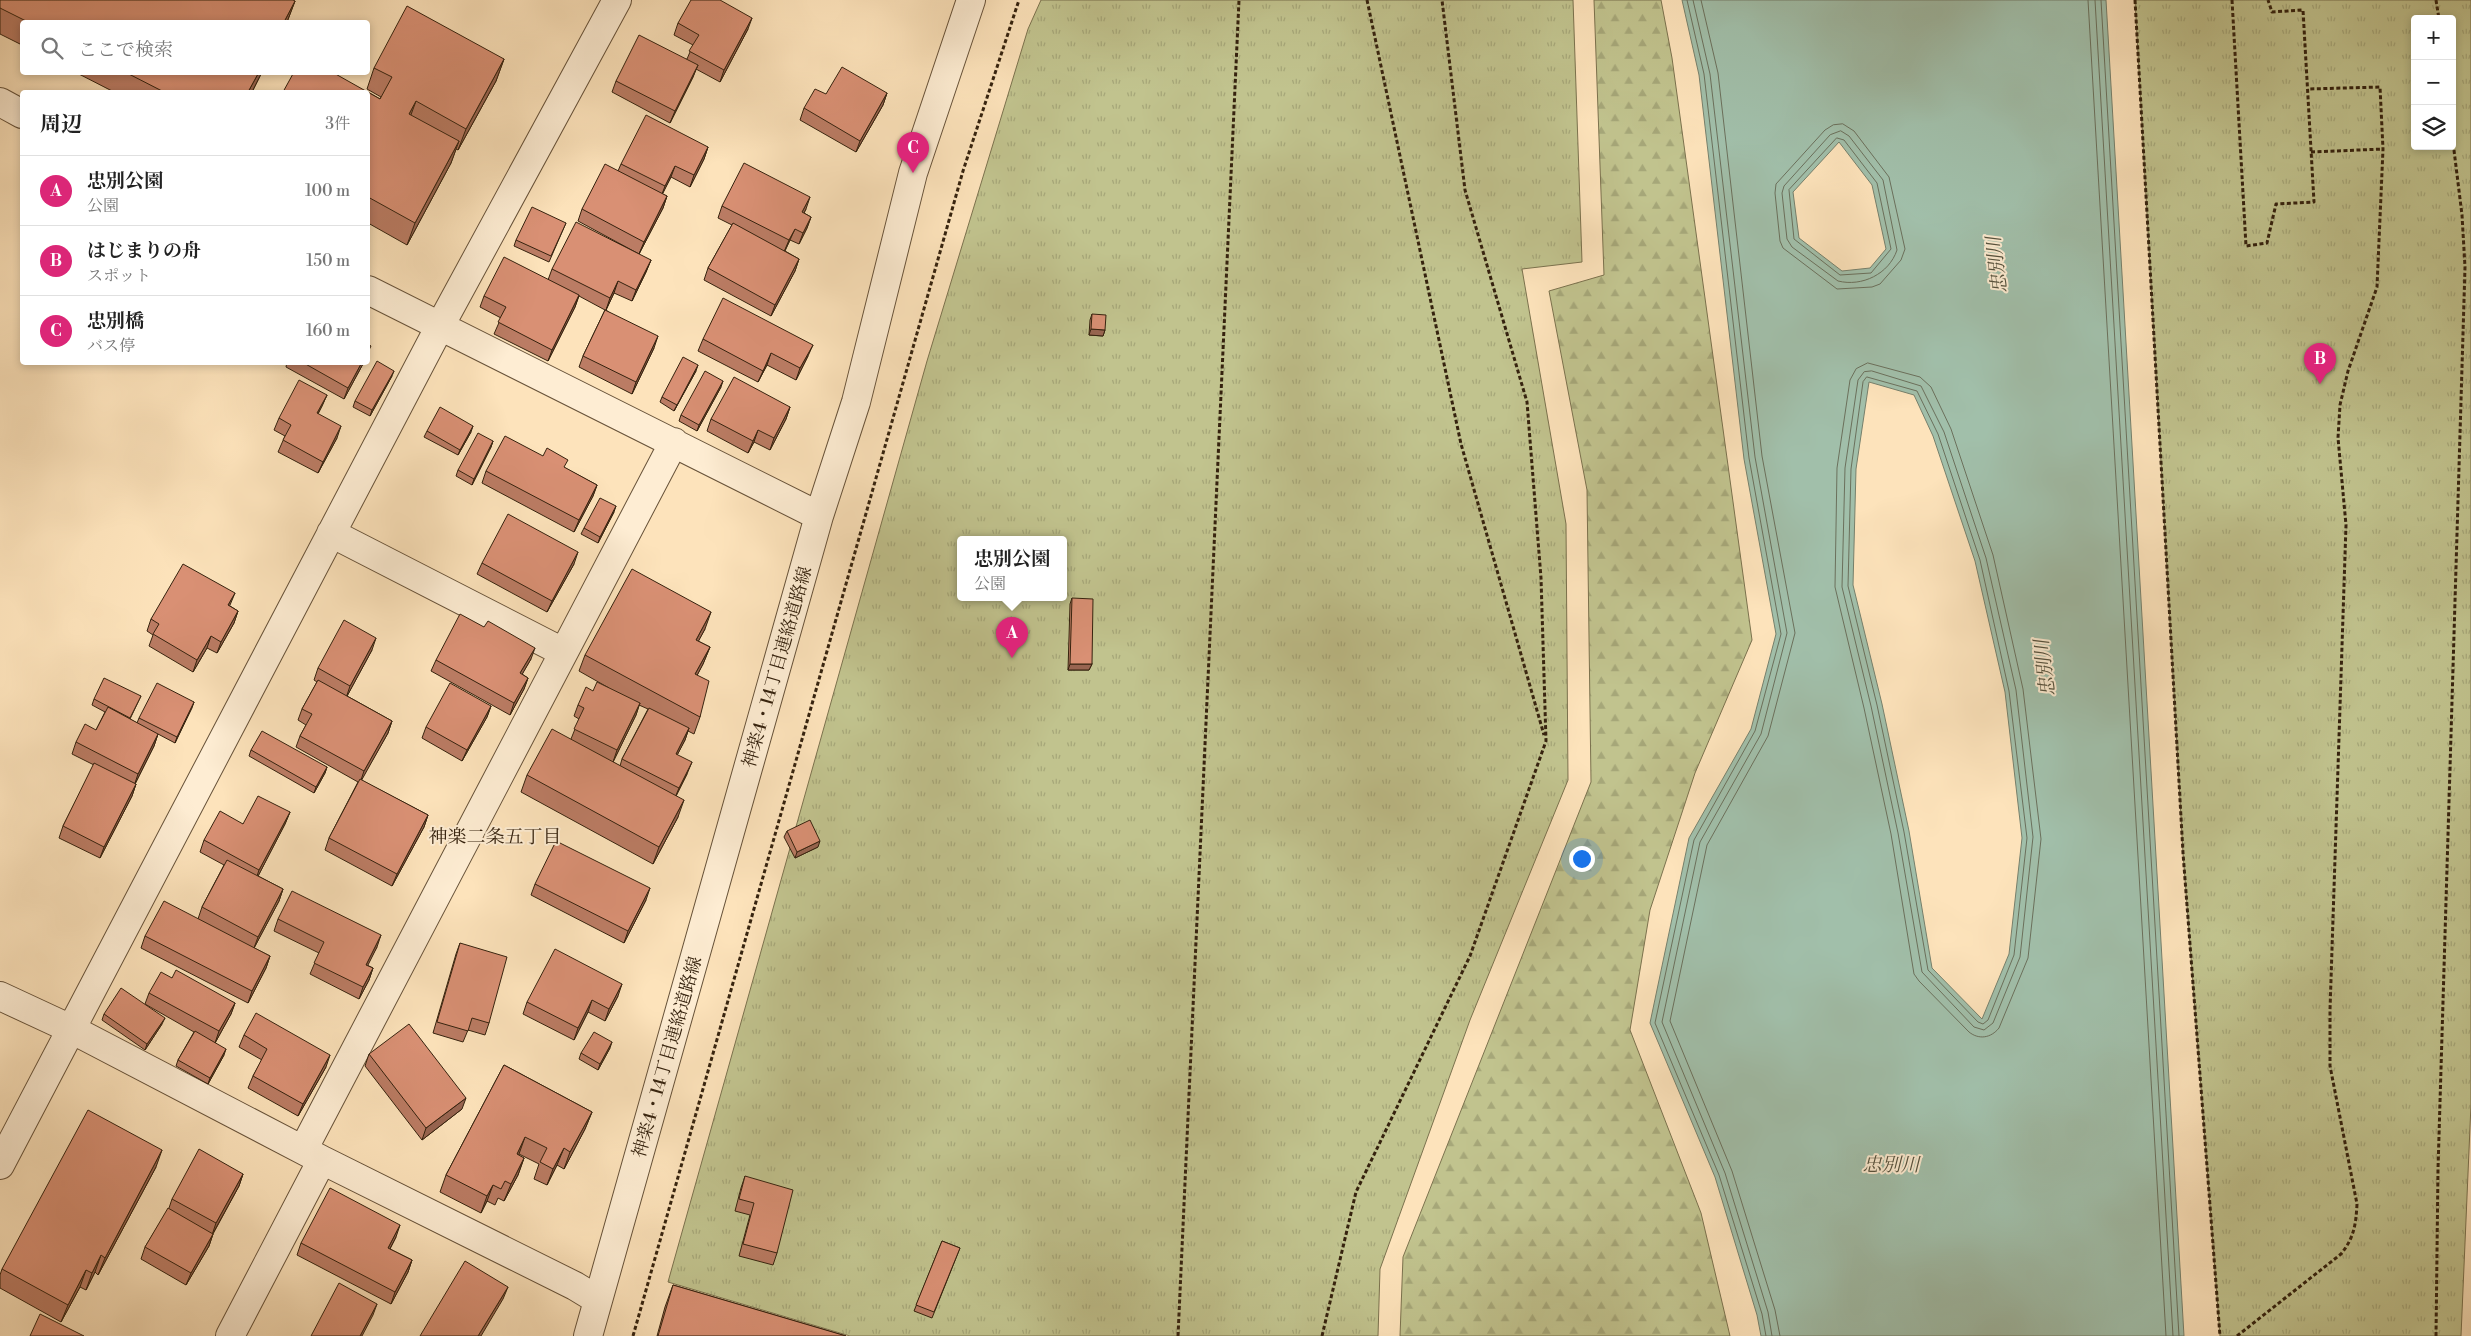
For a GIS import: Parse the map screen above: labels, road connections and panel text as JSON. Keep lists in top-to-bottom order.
{
  "streets": {
    "street": ["神楽4・14丁目連絡道路線"]
  },
  "districts": ["神楽二条五丁目"],
  "water": ["忠別川"],
  "page": {
    "map_buttons": ["+", "−"],
    "search": "ここで検索",
    "heading": ["周辺", "3件"],
    "pins": ["C", "B", "A"],
    "list": [
      {
        "mark": "A",
        "name": "忠別公園",
        "note": "公園",
        "value": "100 m"
      },
      {
        "mark": "B",
        "name": "はじまりの舟",
        "note": "スポット",
        "value": "150 m"
      },
      {
        "mark": "C",
        "name": "忠別橋",
        "note": "バス停",
        "value": "160 m"
      }
    ],
    "popup": ["忠別公園", "公園"]
  }
}
